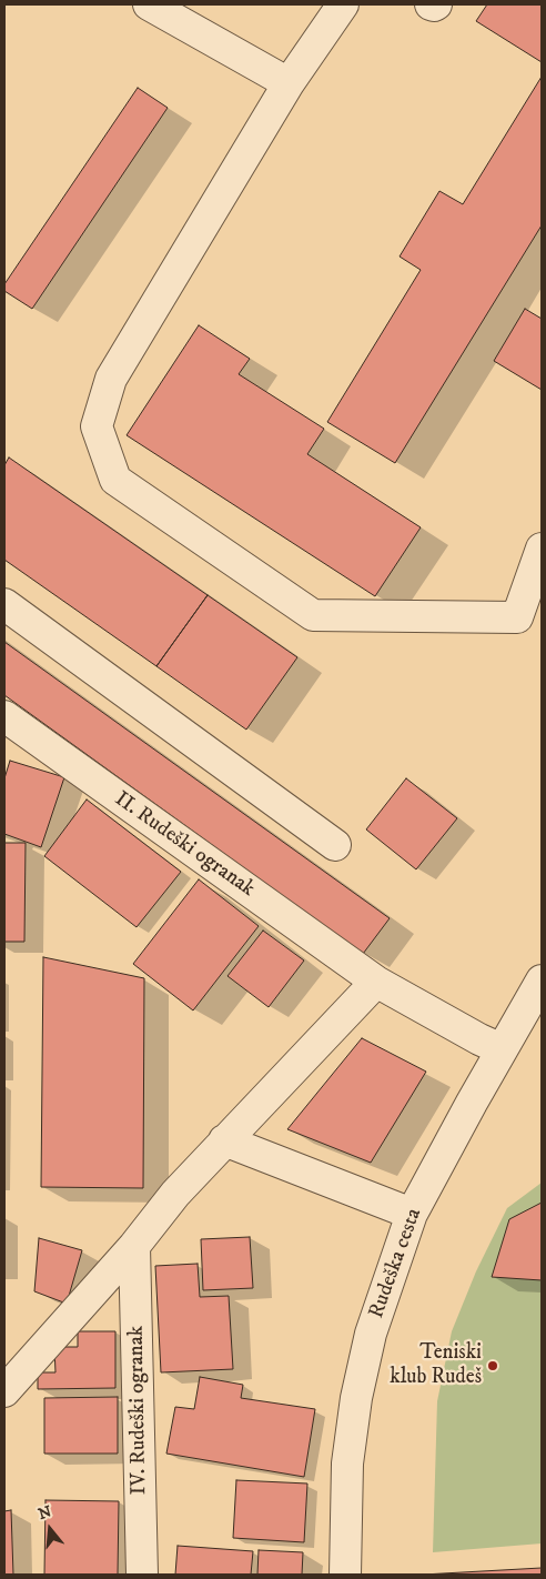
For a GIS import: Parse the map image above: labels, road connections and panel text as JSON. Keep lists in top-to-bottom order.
{
  "streets": {
    "street": ["II. Rudeški ogranak", "Rudeška cesta", "IV. Rudeški ogranak"]
  },
  "crossings": [
    ["II. Rudeški ogranak", "Rudeška cesta"]
  ],
  "places": ["Teniski klub Rudeš"],
  "north": "top"
}
